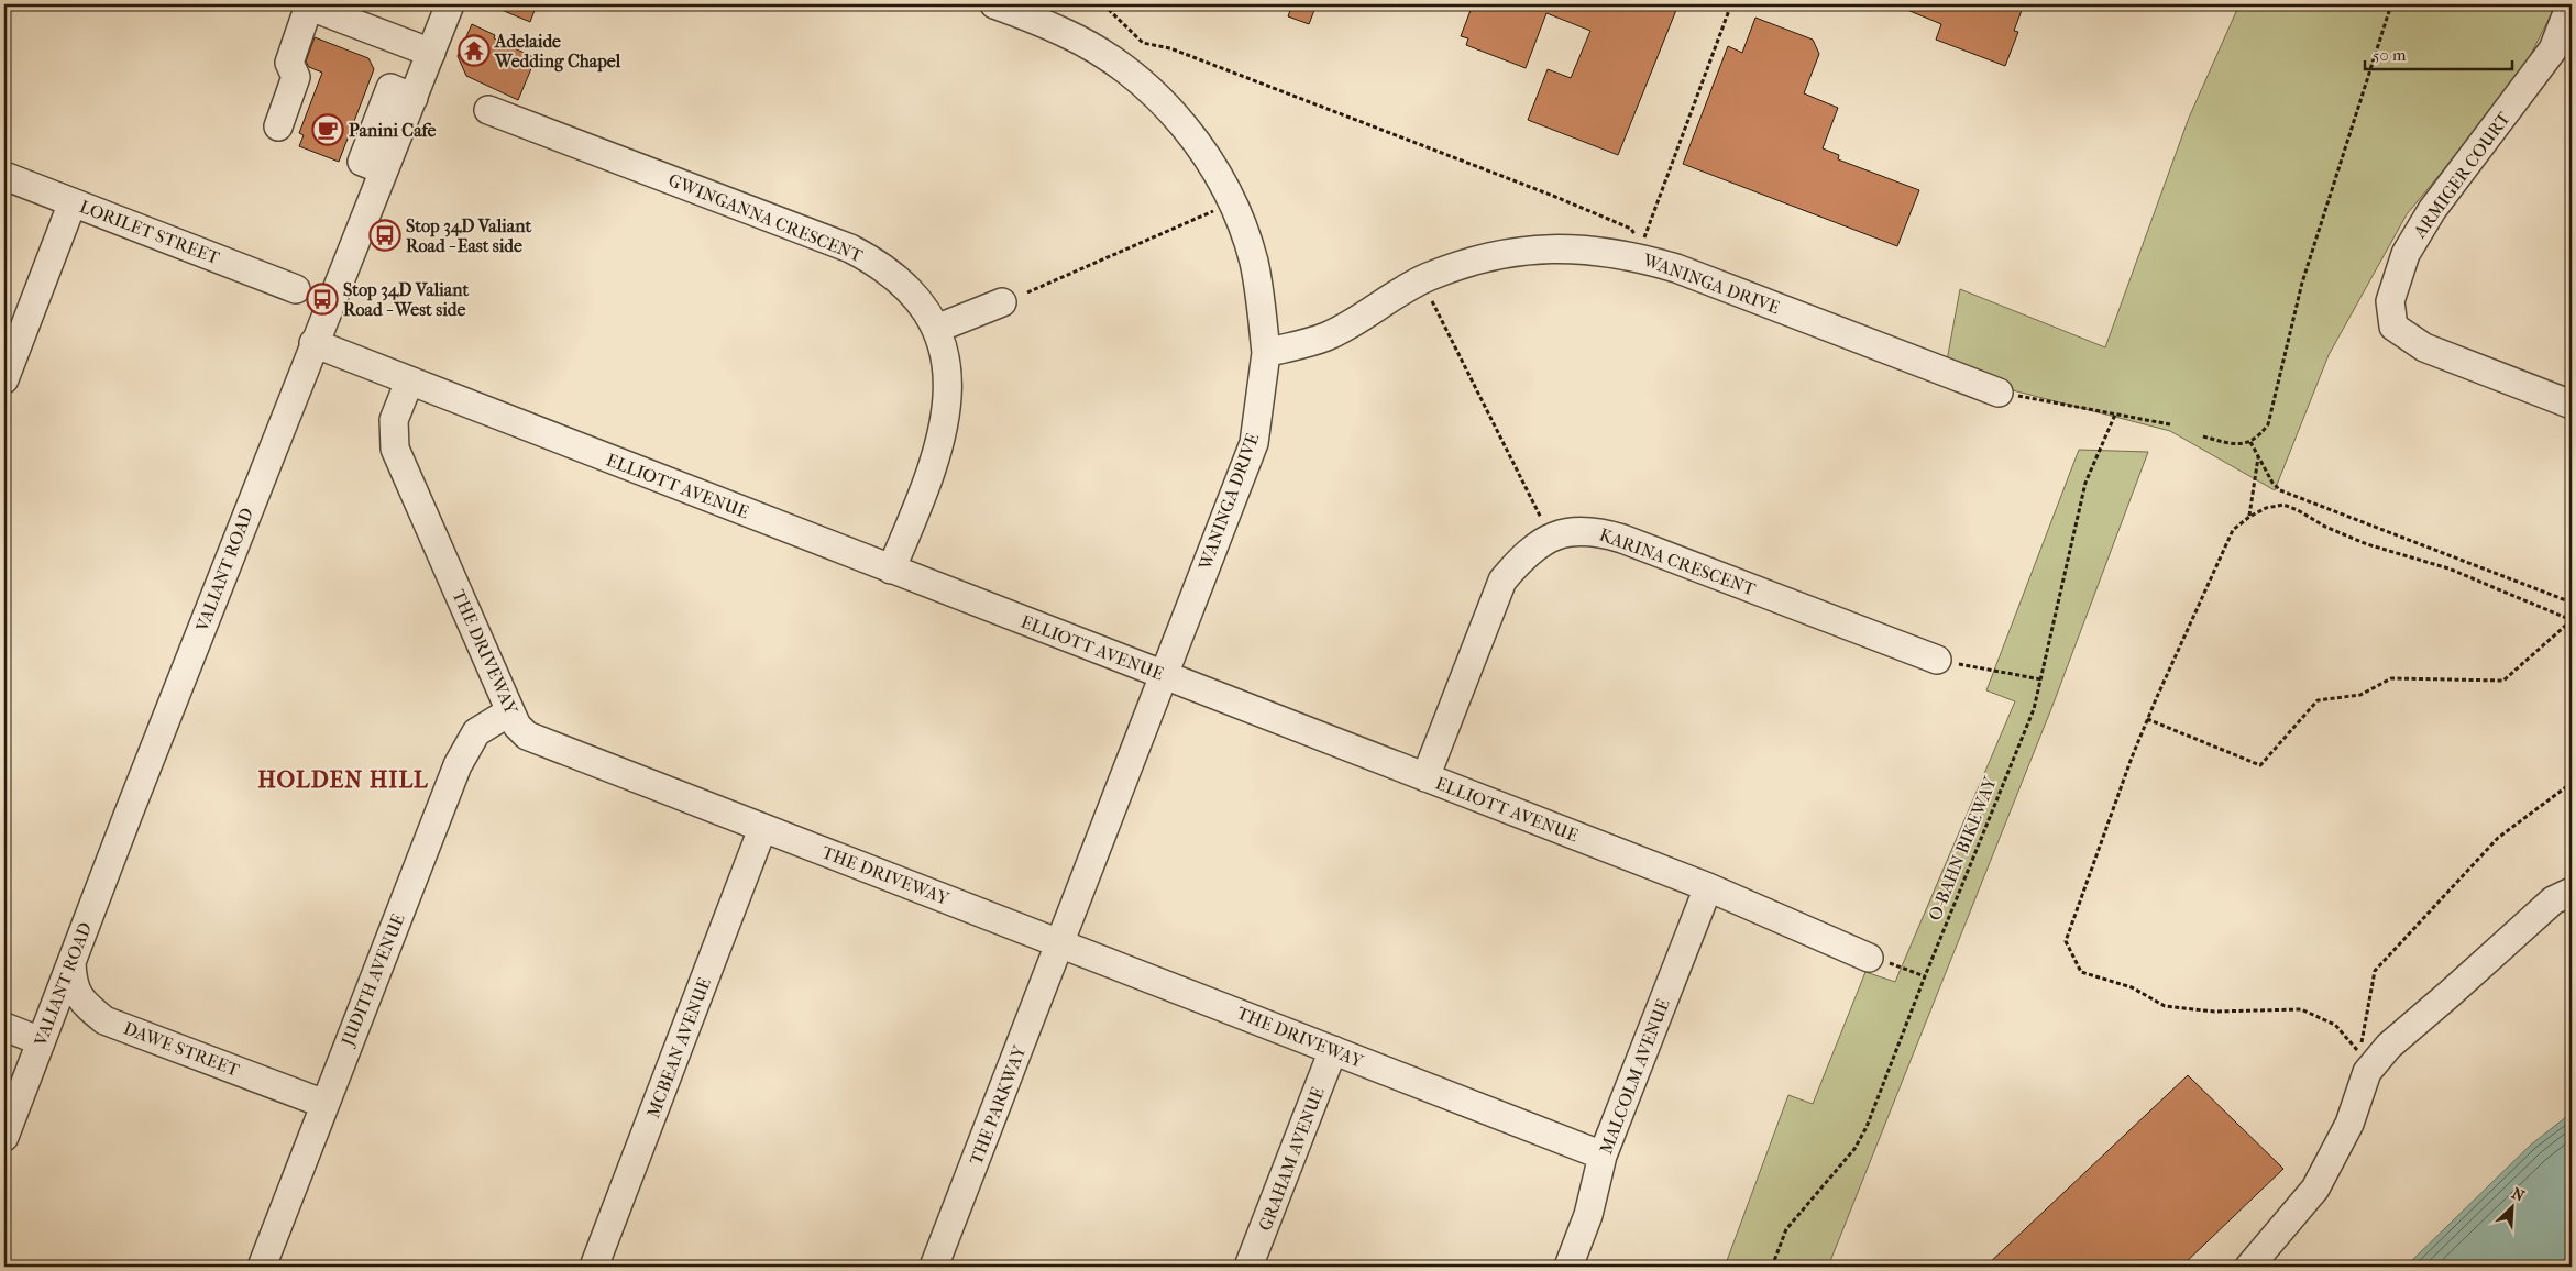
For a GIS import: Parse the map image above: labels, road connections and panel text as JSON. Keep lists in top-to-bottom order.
{
  "streets": {
    "street": [
      "ARMIGER COURT",
      "GWINGANNA CRESCENT",
      "LORILET STREET",
      "WANINGA DRIVE",
      "ELLIOTT AVENUE",
      "KARINA CRESCENT",
      "VALIANT ROAD",
      "THE DRIVEWAY",
      "JUDITH AVENUE",
      "MCBEAN AVENUE",
      "DAWE STREET",
      "MALCOLM AVENUE",
      "THE PARKWAY",
      "GRAHAM AVENUE"
    ],
    "path": ["O-BAHN BIKEWAY"]
  },
  "crossings": [
    ["GWINGANNA CRESCENT", "ELLIOTT AVENUE"],
    ["WANINGA DRIVE", "ELLIOTT AVENUE"],
    ["WANINGA DRIVE", "THE DRIVEWAY"],
    ["WANINGA DRIVE", "THE PARKWAY"],
    ["ELLIOTT AVENUE", "KARINA CRESCENT"],
    ["ELLIOTT AVENUE", "VALIANT ROAD"],
    ["ELLIOTT AVENUE", "THE DRIVEWAY"],
    ["ELLIOTT AVENUE", "MALCOLM AVENUE"],
    ["VALIANT ROAD", "DAWE STREET"],
    ["THE DRIVEWAY", "JUDITH AVENUE"],
    ["THE DRIVEWAY", "MCBEAN AVENUE"],
    ["THE DRIVEWAY", "MALCOLM AVENUE"],
    ["THE DRIVEWAY", "THE PARKWAY"],
    ["THE DRIVEWAY", "GRAHAM AVENUE"],
    ["JUDITH AVENUE", "DAWE STREET"]
  ],
  "districts": ["HOLDEN HILL"],
  "places": {
    "temple": ["Adelaide Wedding Chapel"],
    "cafe": ["Panini Cafe"],
    "bus stop": ["Stop 34D Valiant Road - East side", "Stop 34D Valiant Road - West side"]
  },
  "scale_bar": "50 m",
  "north": "top right"
}
